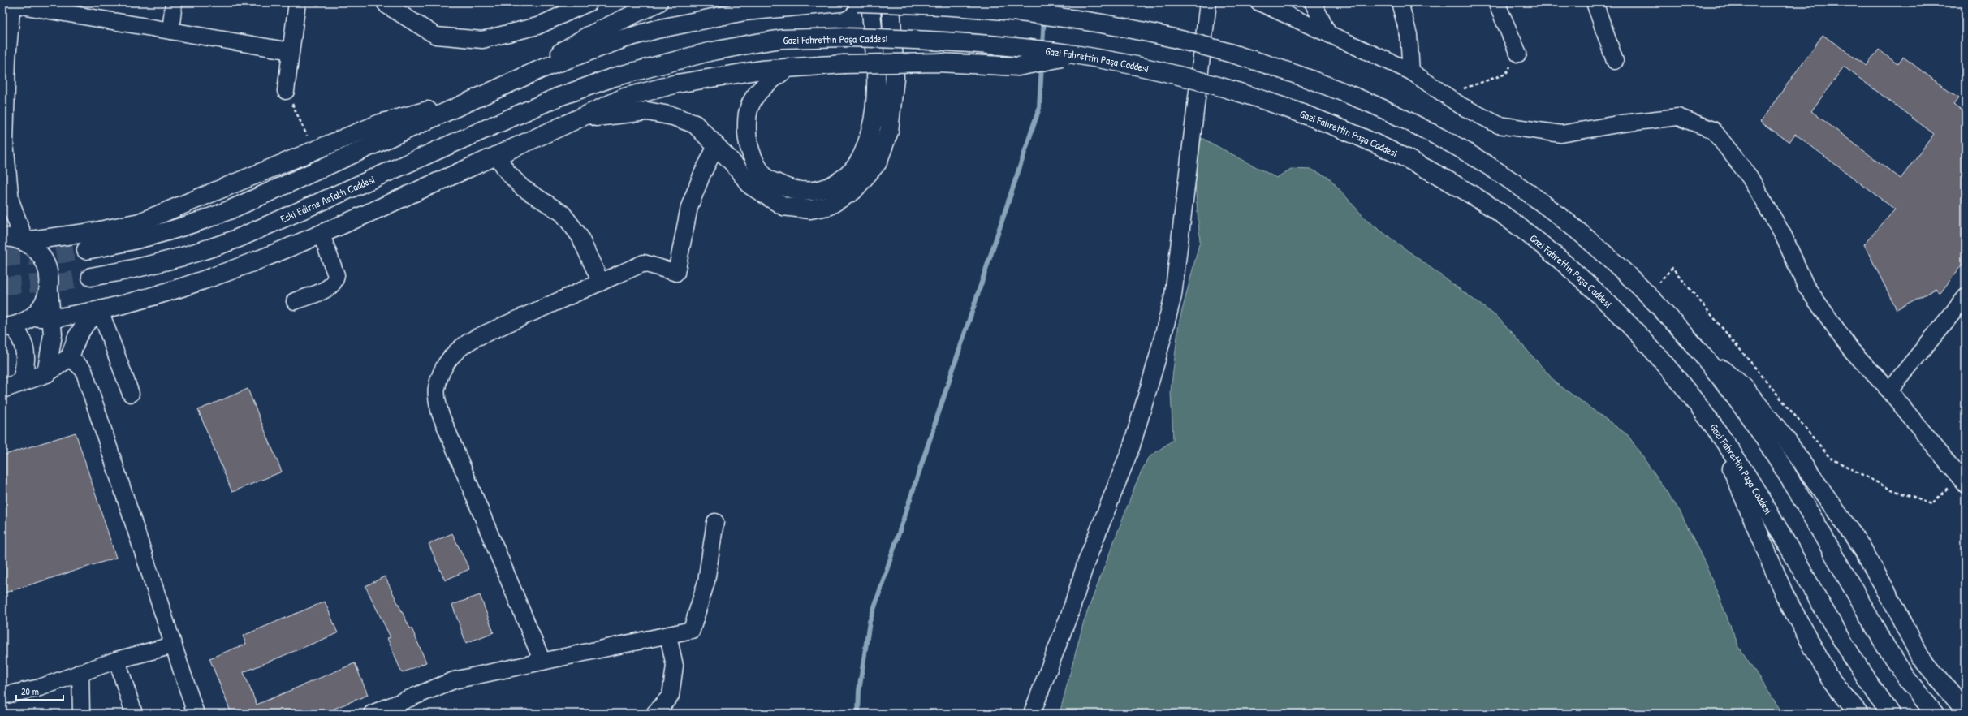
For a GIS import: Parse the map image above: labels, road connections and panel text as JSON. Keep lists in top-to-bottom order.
{
  "streets": {
    "main road": ["Gazi Fahrettin Paşa Caddesi", "Eski Edirne Asfaltı Caddesi"]
  },
  "crossings": [
    ["Gazi Fahrettin Paşa Caddesi", "Eski Edirne Asfaltı Caddesi"]
  ],
  "scale_bar": "20 m"
}
